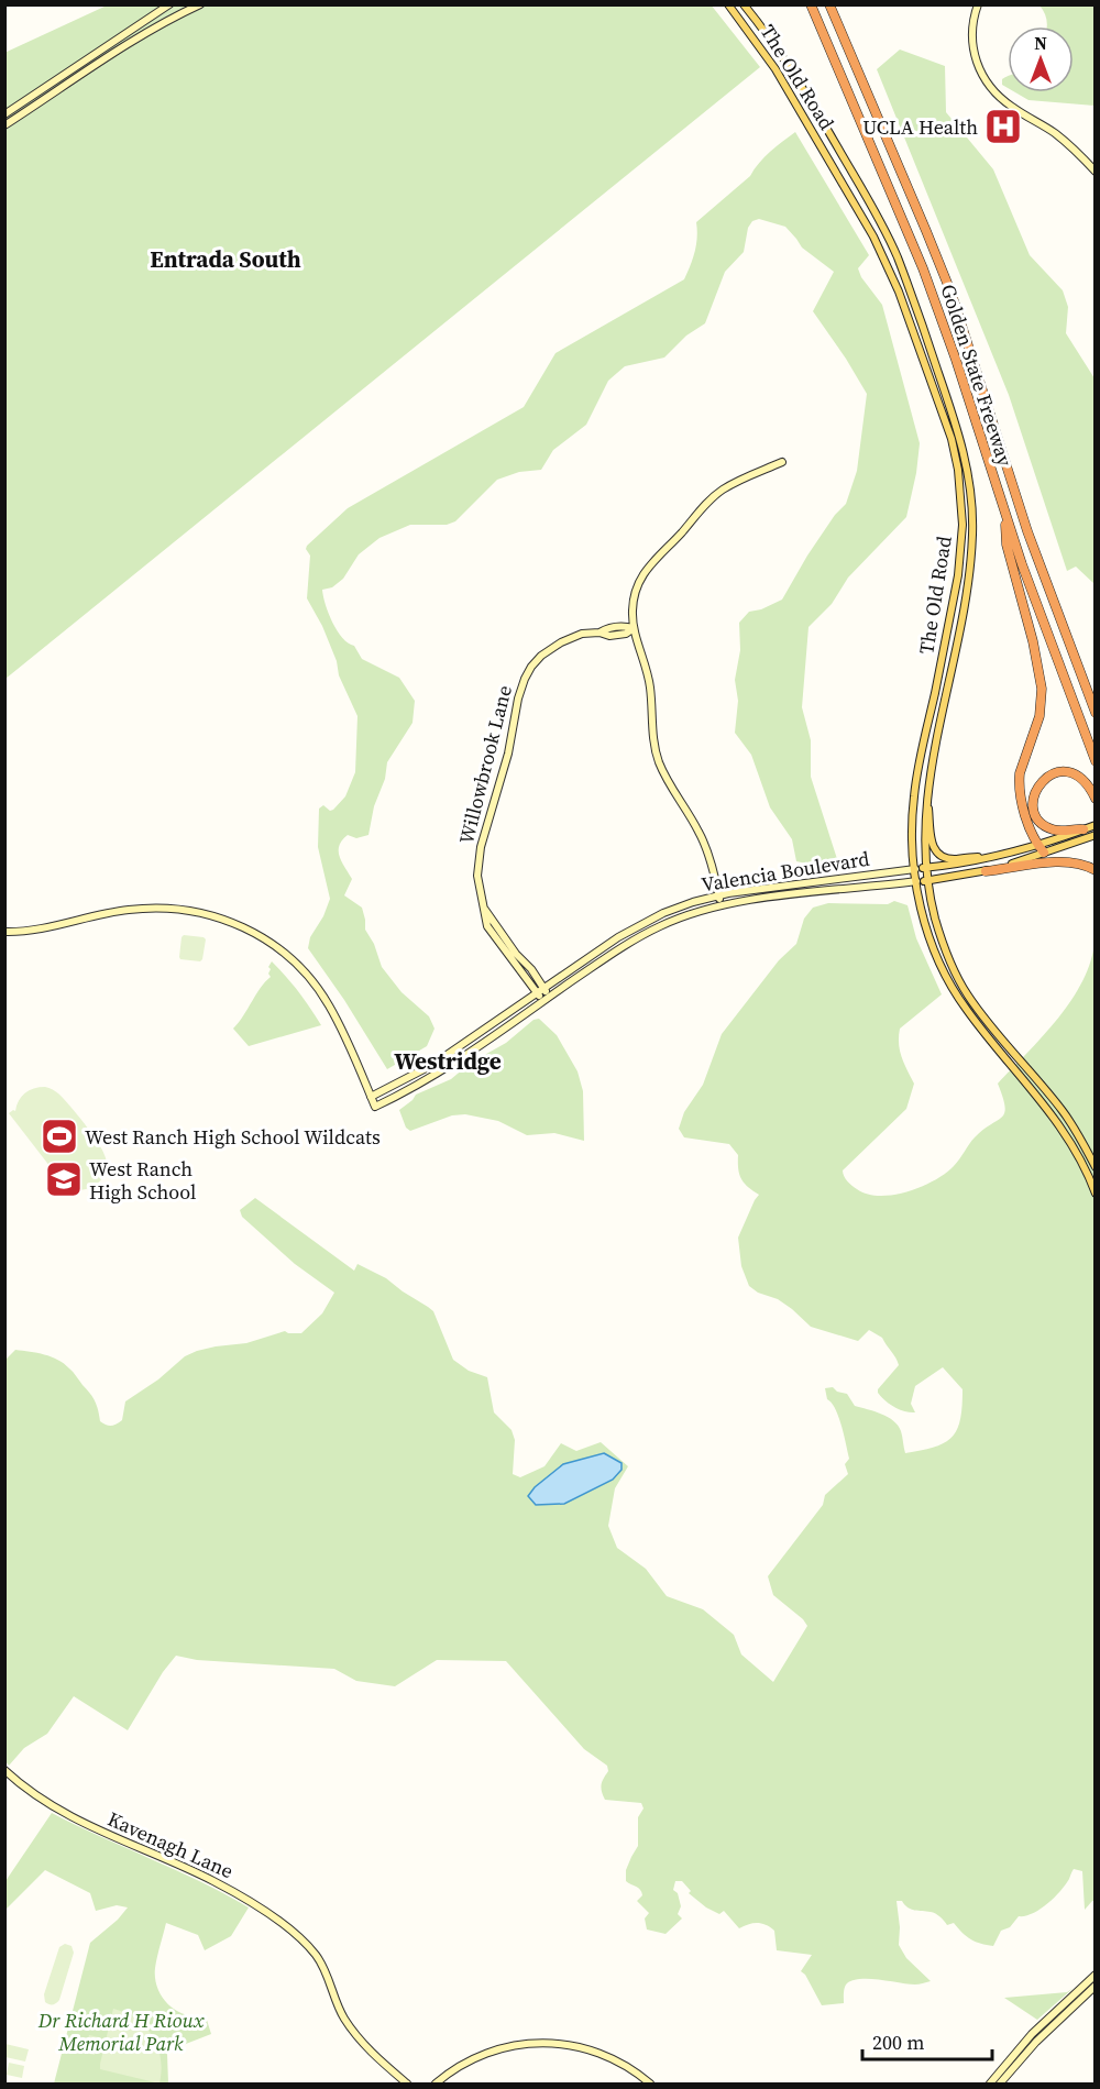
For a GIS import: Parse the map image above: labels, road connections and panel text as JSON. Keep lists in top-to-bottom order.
{
  "streets": {
    "highway": ["Golden State Freeway"],
    "main road": ["The Old Road", "Valencia Boulevard"],
    "street": ["Willowbrook Lane", "Kavenagh Lane"]
  },
  "crossings": [
    ["The Old Road", "Valencia Boulevard"],
    ["Willowbrook Lane", "Valencia Boulevard"]
  ],
  "districts": ["Entrada South", "Westridge"],
  "parks": ["Dr Richard H Rioux Memorial Park"],
  "places": {
    "hospital": ["UCLA Health"],
    "sports": ["West Ranch High School Wildcats"],
    "school or university": ["West Ranch High School"]
  },
  "scale_bar": "200 m",
  "north": "top"
}
